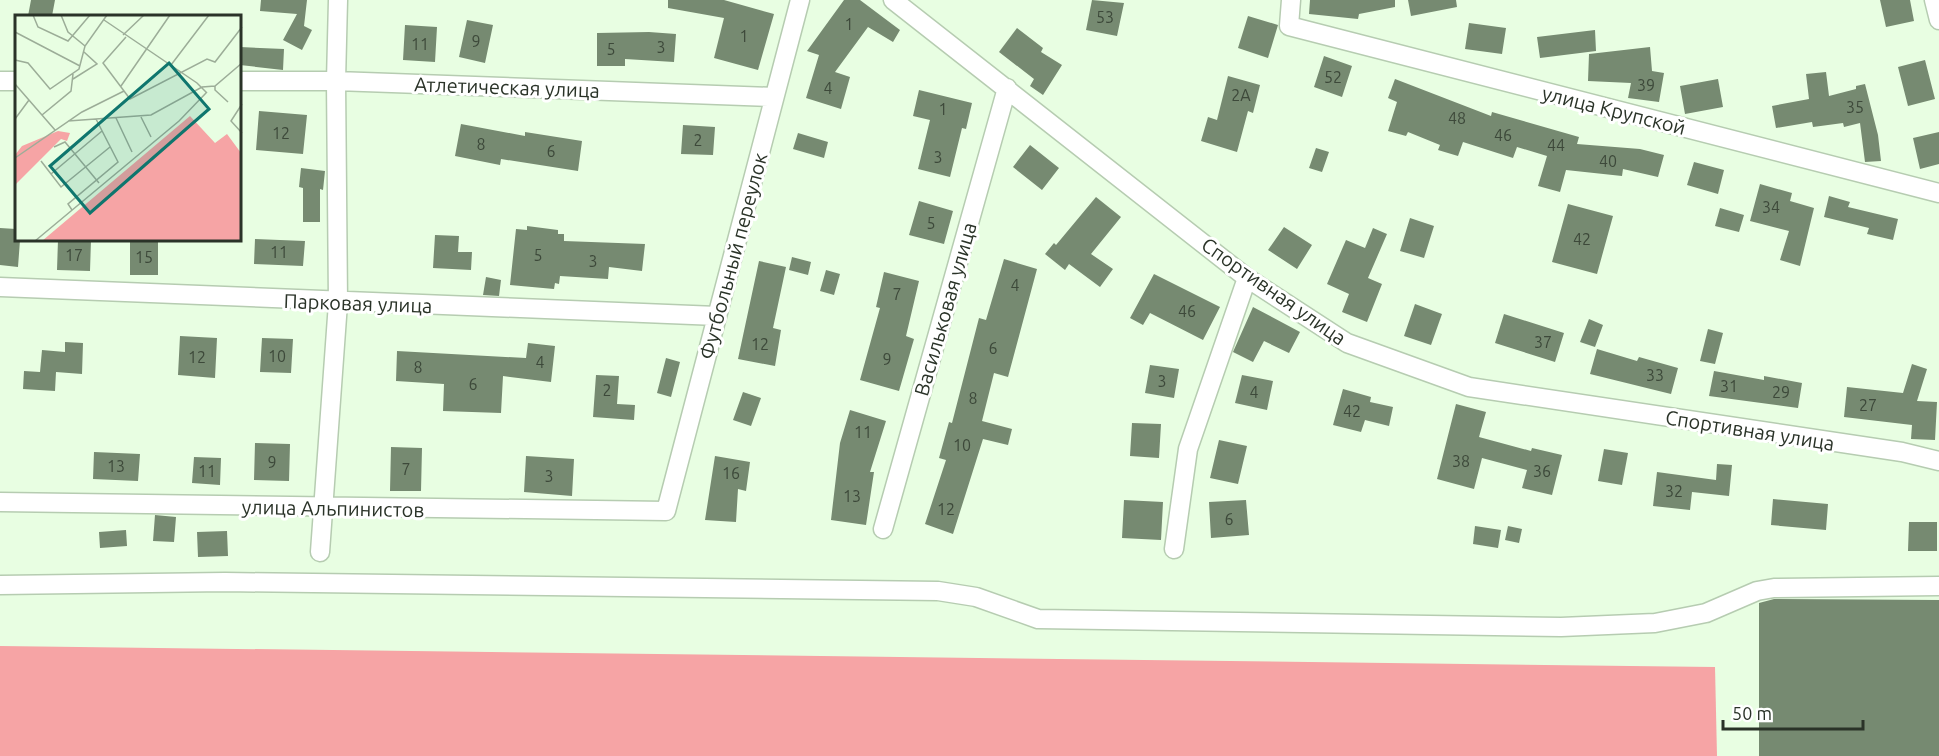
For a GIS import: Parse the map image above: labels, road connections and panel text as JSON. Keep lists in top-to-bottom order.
{
  "streets": {
    "street": [
      "Атлетическая улица",
      "улица Крупской",
      "Футбольный переулок",
      "Спортивная улица",
      "Парковая улица",
      "Васильковая улица",
      "улица Альпинистов"
    ]
  },
  "crossings": [
    ["Атлетическая улица", "Футбольный переулок"],
    ["Футбольный переулок", "Парковая улица"],
    ["Футбольный переулок", "улица Альпинистов"],
    ["Спортивная улица", "Васильковая улица"]
  ],
  "house_numbers": [
    "53",
    "1",
    "1",
    "9",
    "11",
    "3",
    "5",
    "52",
    "39",
    "4",
    "2А",
    "35",
    "1",
    "48",
    "12",
    "46",
    "2",
    "8",
    "44",
    "6",
    "3",
    "40",
    "34",
    "5",
    "42",
    "11",
    "17",
    "5",
    "15",
    "3",
    "4",
    "7",
    "46",
    "37",
    "12",
    "6",
    "10",
    "12",
    "9",
    "4",
    "8",
    "33",
    "3",
    "6",
    "31",
    "2",
    "4",
    "29",
    "8",
    "27",
    "42",
    "11",
    "10",
    "38",
    "9",
    "13",
    "7",
    "11",
    "36",
    "16",
    "3",
    "32",
    "13",
    "12",
    "6"
  ],
  "scale_bar": "50 m"
}
